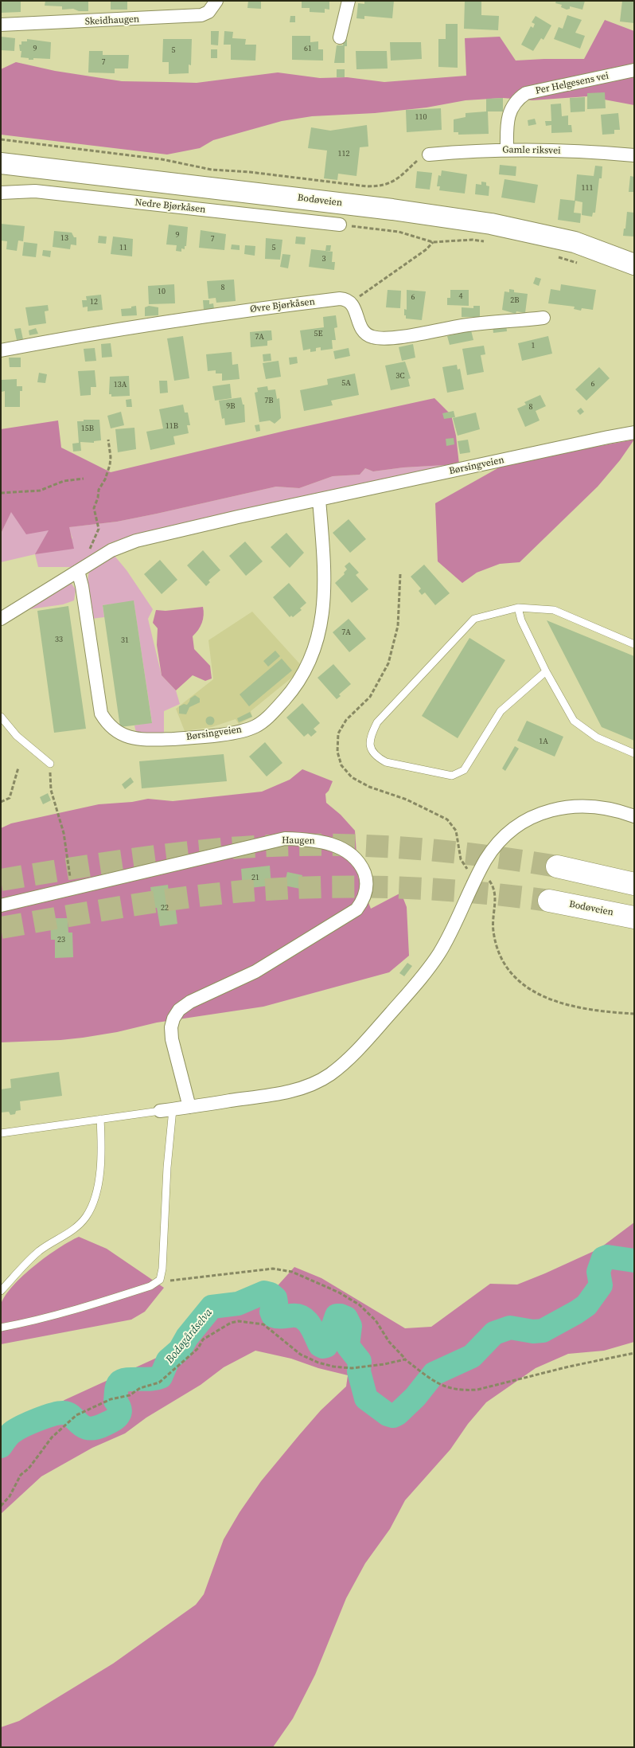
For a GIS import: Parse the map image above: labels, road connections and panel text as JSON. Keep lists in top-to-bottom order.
{
  "streets": {
    "highway": ["Bodøveien"],
    "street": [
      "Skeidhaugen",
      "Per Helgesens vei",
      "Gamle riksvei",
      "Nedre Bjørkåsen",
      "Øvre Bjørkåsen",
      "Børsingveien",
      "Haugen"
    ]
  },
  "crossings": [
    ["Per Helgesens vei", "Gamle riksvei"]
  ],
  "water": ["Bodøgårdselva"],
  "house_numbers": [
    "9",
    "61",
    "5",
    "7",
    "110",
    "112",
    "111",
    "9",
    "13",
    "7",
    "11",
    "5",
    "3",
    "8",
    "10",
    "4",
    "6",
    "2B",
    "12",
    "5E",
    "7A",
    "1",
    "3C",
    "5A",
    "6",
    "13A",
    "7B",
    "9B",
    "8",
    "11B",
    "15B",
    "7A",
    "33",
    "31",
    "1A",
    "21",
    "22",
    "23"
  ]
}
